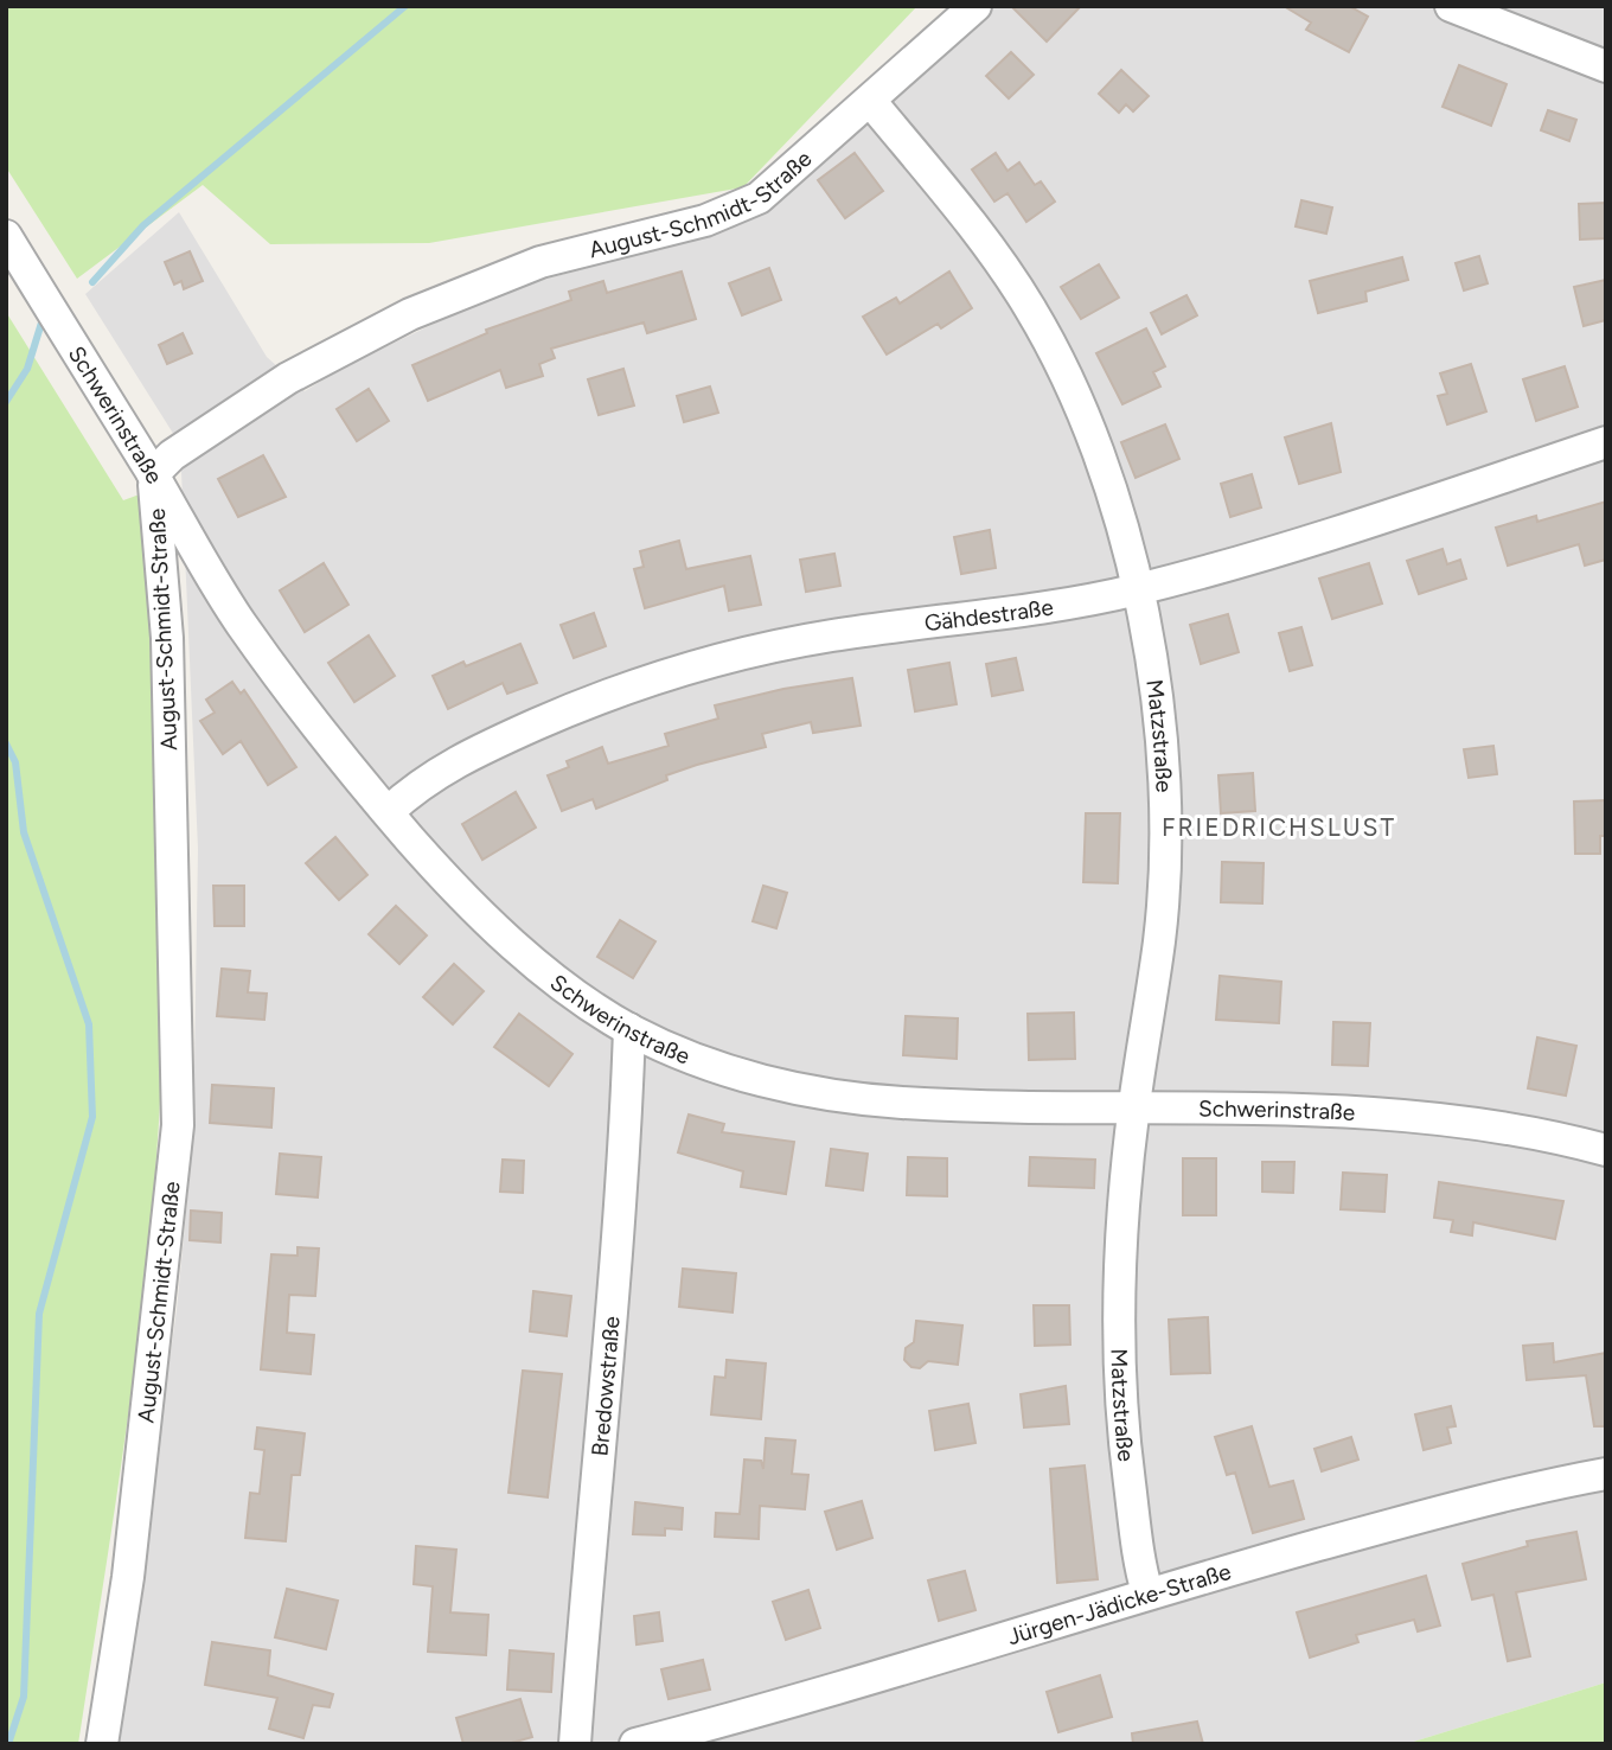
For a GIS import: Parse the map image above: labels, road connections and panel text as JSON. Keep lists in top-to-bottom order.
{
  "streets": {
    "street": [
      "August-Schmidt-Straße",
      "Schwerinstraße",
      "Gähdestraße",
      "Matzstraße",
      "Bredowstraße",
      "Jürgen-Jädicke-Straße"
    ]
  },
  "crossings": [
    ["August-Schmidt-Straße", "Schwerinstraße"],
    ["August-Schmidt-Straße", "Matzstraße"],
    ["Schwerinstraße", "Gähdestraße"],
    ["Schwerinstraße", "Matzstraße"],
    ["Schwerinstraße", "Bredowstraße"],
    ["Gähdestraße", "Matzstraße"],
    ["Matzstraße", "Jürgen-Jädicke-Straße"]
  ],
  "districts": ["FRIEDRICHSLUST"]
}
